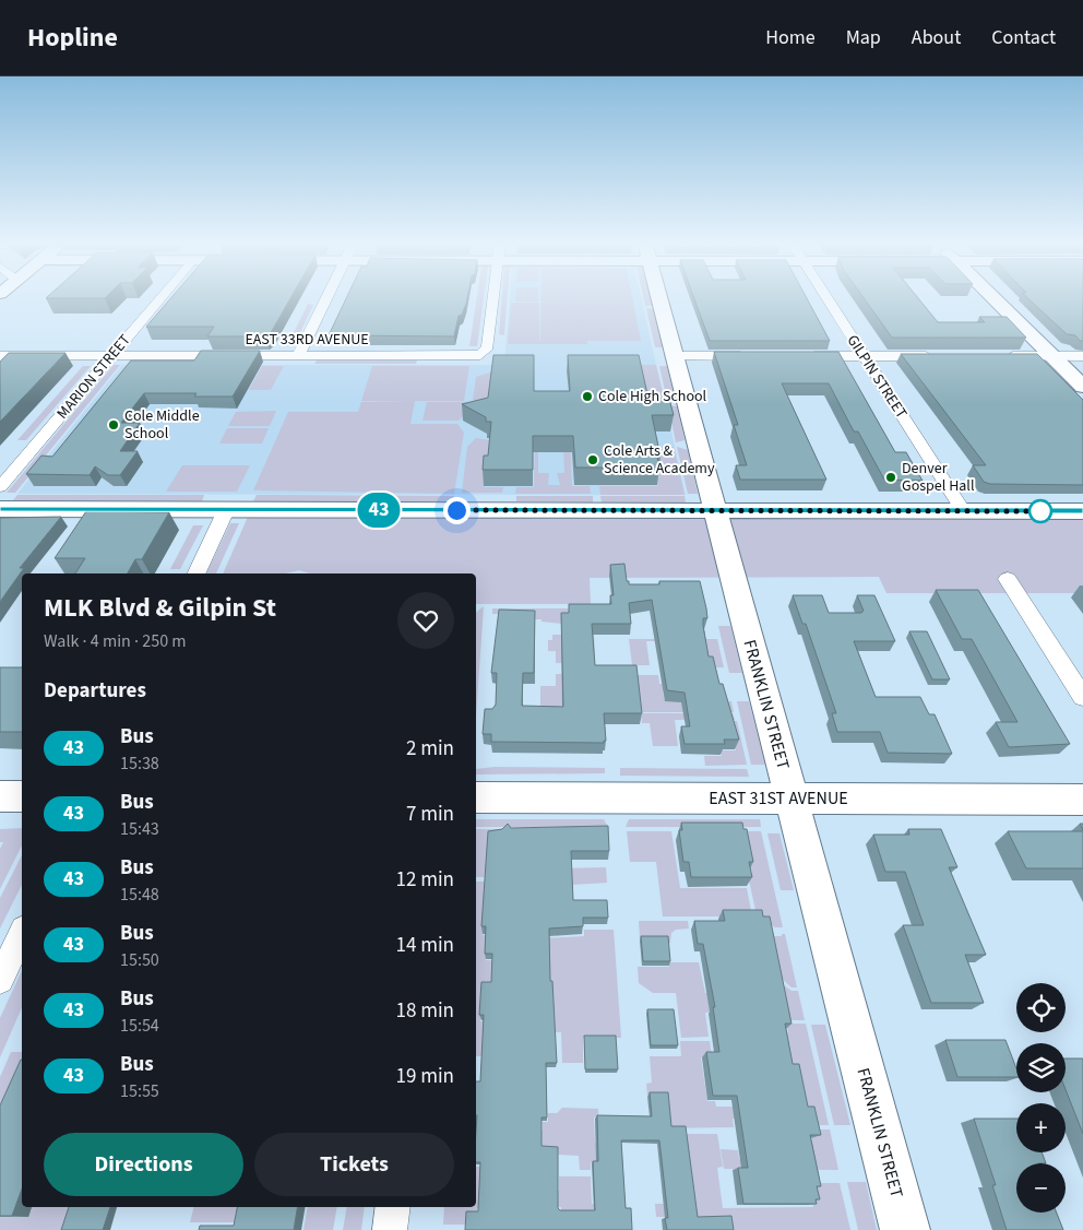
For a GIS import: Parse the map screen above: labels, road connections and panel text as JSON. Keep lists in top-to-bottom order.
{
  "streets": {
    "street": [
      "EAST 33RD AVENUE",
      "MARION STREET",
      "GILPIN STREET",
      "FRANKLIN STREET",
      "EAST 31ST AVENUE"
    ]
  },
  "crossings": [
    ["EAST 33RD AVENUE", "MARION STREET"],
    ["FRANKLIN STREET", "EAST 31ST AVENUE"]
  ],
  "places": [
    "Cole High School",
    "Cole Middle School",
    "Cole Arts & Science Academy",
    "Denver Gospel Hall"
  ],
  "lines": ["bus line 43"],
  "page": {
    "header": "Hopline",
    "nav": [
      "Home",
      "Map",
      "About",
      "Contact"
    ],
    "on_map": "43",
    "heading": [
      ["MLK Blvd & Gilpin St", "Walk · 4 min · 250 m"],
      "Departures"
    ],
    "list": [
      {
        "mark": "43",
        "name": "Bus",
        "note": "15:38",
        "value": "2 min"
      },
      {
        "mark": "43",
        "name": "Bus",
        "note": "15:43",
        "value": "7 min"
      },
      {
        "mark": "43",
        "name": "Bus",
        "note": "15:48",
        "value": "12 min"
      },
      {
        "mark": "43",
        "name": "Bus",
        "note": "15:50",
        "value": "14 min"
      },
      {
        "mark": "43",
        "name": "Bus",
        "note": "15:54",
        "value": "18 min"
      },
      {
        "mark": "43",
        "name": "Bus",
        "note": "15:55",
        "value": "19 min"
      }
    ],
    "map_buttons": ["+", "−"],
    "buttons": ["Directions", "Tickets"]
  }
}
